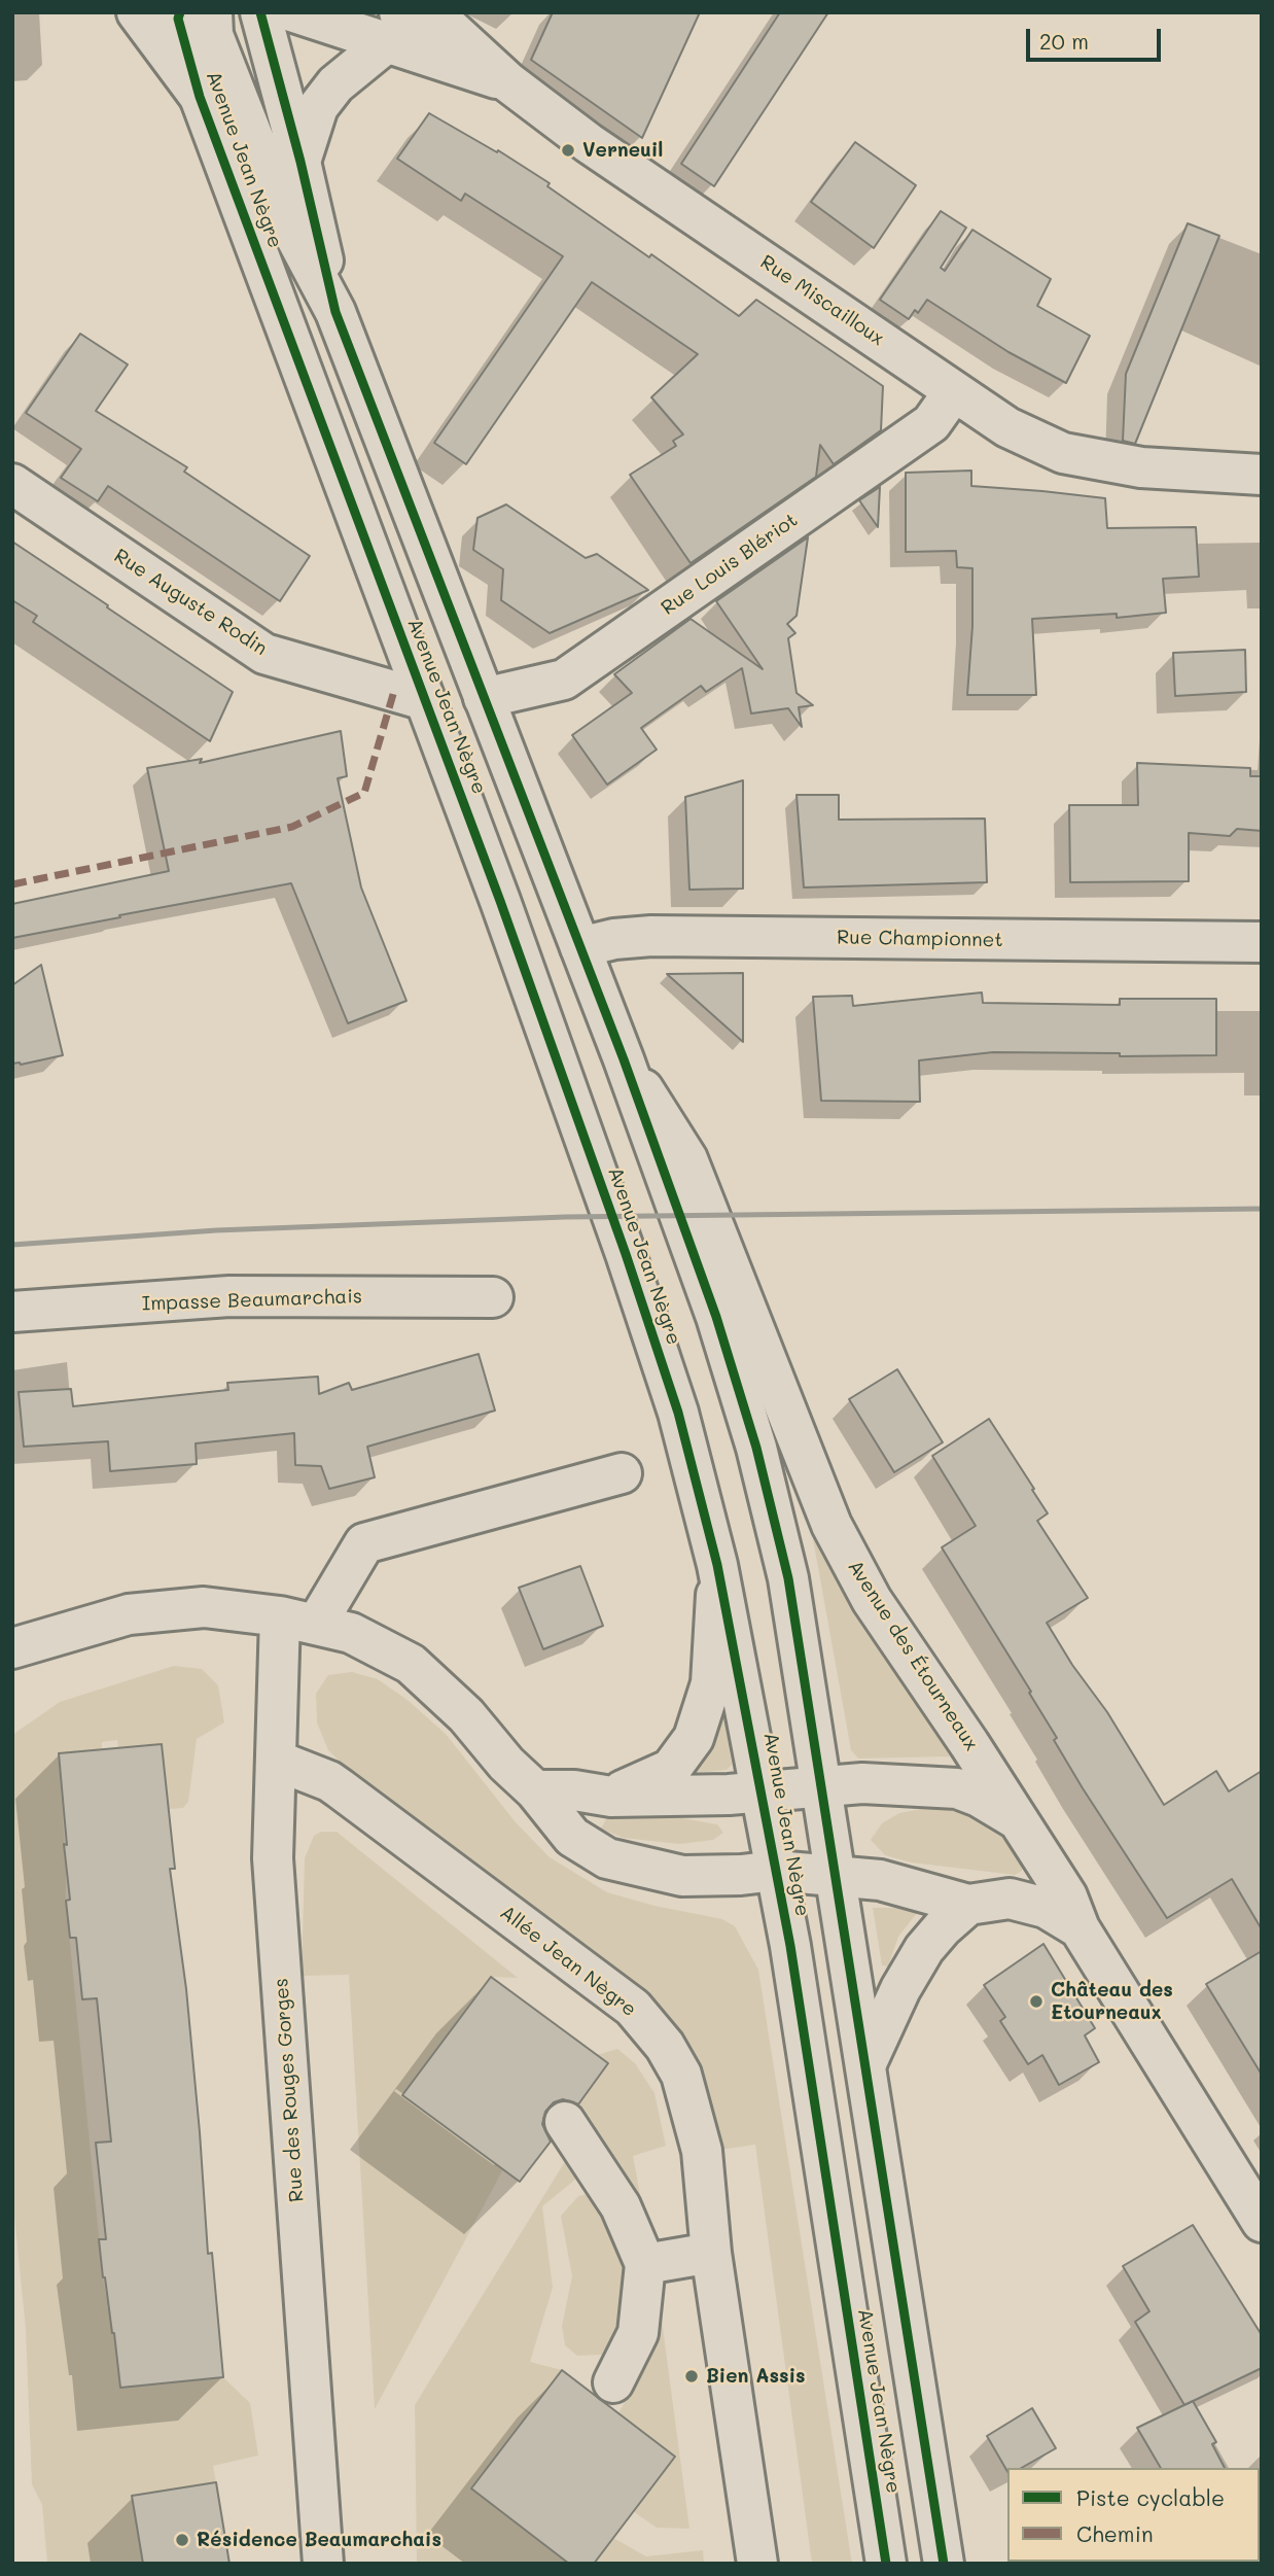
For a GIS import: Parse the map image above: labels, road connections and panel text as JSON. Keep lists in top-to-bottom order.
{
  "streets": {
    "street": [
      "Avenue Jean Nègre",
      "Rue Miscailloux",
      "Rue Louis Blériot",
      "Rue Auguste Rodin",
      "Rue Championnet",
      "Impasse Beaumarchais",
      "Avenue des Étourneaux",
      "Allée Jean Nègre",
      "Rue des Rouges Gorges"
    ]
  },
  "crossings": [
    ["Avenue Jean Nègre", "Rue Louis Blériot"],
    ["Avenue Jean Nègre", "Rue Auguste Rodin"],
    ["Avenue Jean Nègre", "Rue Championnet"],
    ["Avenue Jean Nègre", "Avenue des Étourneaux"],
    ["Rue Miscailloux", "Rue Louis Blériot"],
    ["Allée Jean Nègre", "Rue des Rouges Gorges"]
  ],
  "places": [
    "Verneuil",
    "Château des Etourneaux",
    "Bien Assis",
    "Résidence Beaumarchais"
  ],
  "legend": ["Piste cyclable", "Chemin"],
  "scale_bar": "20 m"
}
